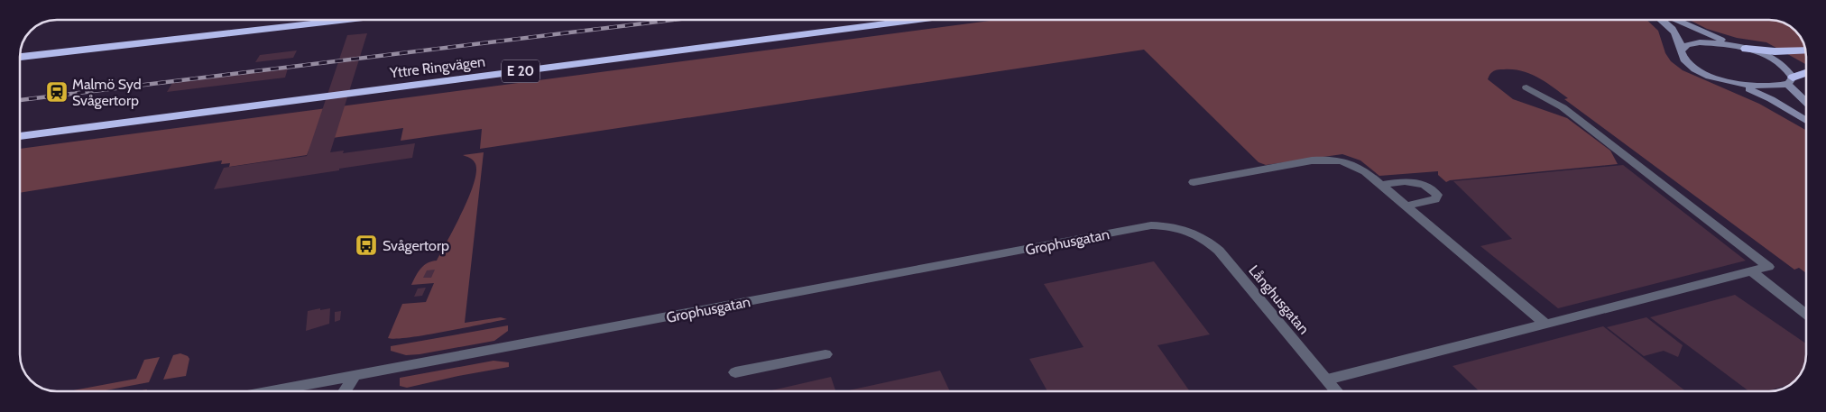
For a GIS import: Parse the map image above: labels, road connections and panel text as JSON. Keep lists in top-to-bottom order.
{
  "streets": {
    "highway": ["Yttre Ringvägen", "E 20"],
    "street": ["Grophusgatan", "Långhusgatan"]
  },
  "crossings": [
    ["Grophusgatan", "Långhusgatan"]
  ],
  "places": {
    "station": ["Malmö Syd Svågertorp"],
    "bus stop": ["Svågertorp"]
  }
}
